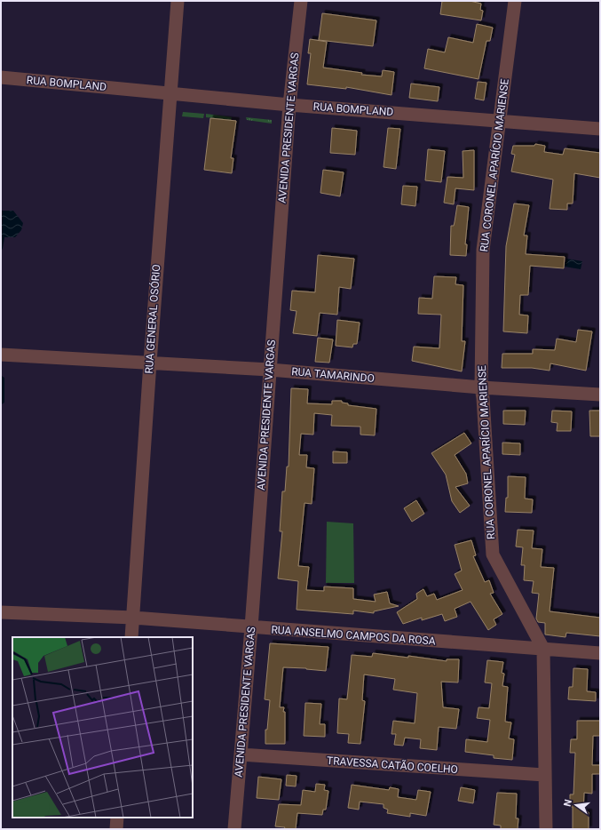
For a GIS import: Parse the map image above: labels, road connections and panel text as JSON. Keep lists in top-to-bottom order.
{
  "streets": {
    "street": [
      "RUA BOMPLAND",
      "AVENIDA PRESIDENTE VARGAS",
      "RUA CORONEL APARÍCIO MARIENSE",
      "RUA GENERAL OSÓRIO",
      "RUA TAMARINDO",
      "RUA ANSELMO CAMPOS DA ROSA",
      "TRAVESSA CATÃO COELHO"
    ]
  },
  "crossings": [
    ["RUA BOMPLAND", "AVENIDA PRESIDENTE VARGAS"],
    ["RUA BOMPLAND", "RUA CORONEL APARÍCIO MARIENSE"],
    ["RUA BOMPLAND", "RUA GENERAL OSÓRIO"],
    ["AVENIDA PRESIDENTE VARGAS", "RUA TAMARINDO"],
    ["AVENIDA PRESIDENTE VARGAS", "RUA ANSELMO CAMPOS DA ROSA"],
    ["AVENIDA PRESIDENTE VARGAS", "TRAVESSA CATÃO COELHO"],
    ["RUA CORONEL APARÍCIO MARIENSE", "RUA TAMARINDO"],
    ["RUA CORONEL APARÍCIO MARIENSE", "RUA ANSELMO CAMPOS DA ROSA"],
    ["RUA CORONEL APARÍCIO MARIENSE", "TRAVESSA CATÃO COELHO"],
    ["RUA GENERAL OSÓRIO", "RUA TAMARINDO"],
    ["RUA GENERAL OSÓRIO", "RUA ANSELMO CAMPOS DA ROSA"]
  ],
  "north": "left"
}
